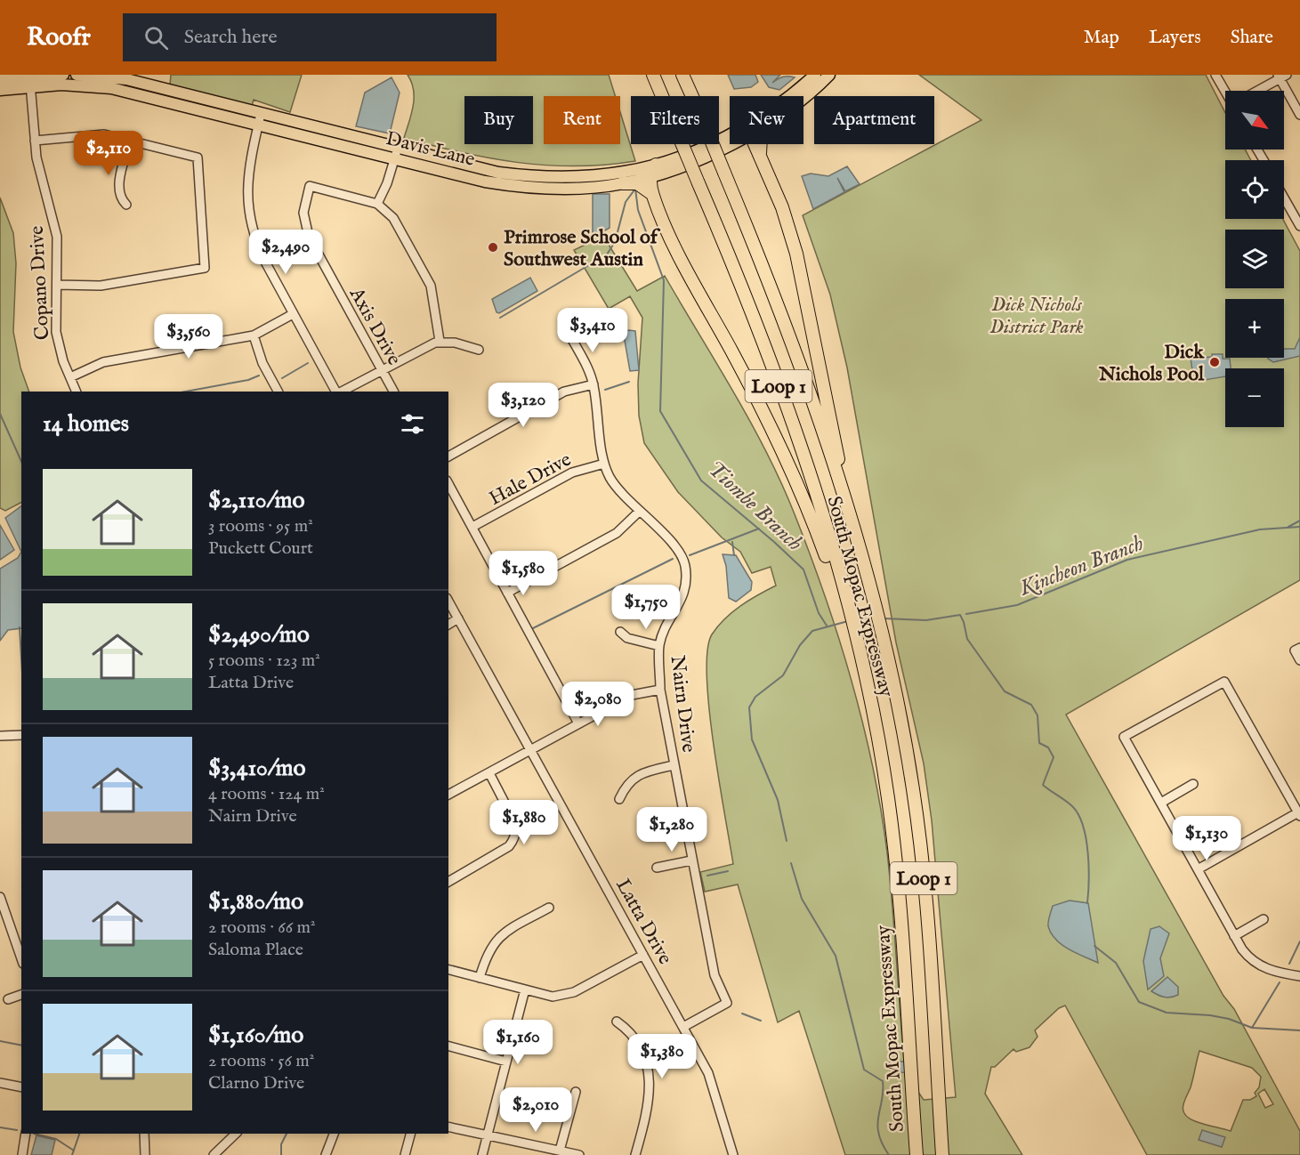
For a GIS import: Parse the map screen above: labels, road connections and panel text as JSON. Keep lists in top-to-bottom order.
{
  "streets": {
    "highway": ["Loop 1", "South Mopac Expressway"],
    "main road": ["Davis Lane"],
    "street": [
      "Copano Drive",
      "Axis Drive",
      "Hale Drive",
      "Nairn Drive",
      "Latta Drive"
    ]
  },
  "crossings": [
    ["Davis Lane", "Copano Drive"],
    ["Hale Drive", "Nairn Drive"],
    ["Nairn Drive", "Latta Drive"]
  ],
  "water": ["Tiombe Branch", "Kincheon Branch"],
  "parks": ["Dick Nichols District Park"],
  "places": ["Primrose School of Southwest Austin", "Dick Nichols Pool"],
  "north": "bottom right",
  "page": {
    "header": "Roofr",
    "search": "Search here",
    "nav": ["Map", "Layers", "Share"],
    "map_buttons": ["+", "−"],
    "chip": [
      "Buy",
      "Rent",
      "Filters",
      "New",
      "Apartment"
    ],
    "price": [
      "$2,110",
      "$2,490",
      "$3,410",
      "$3,560",
      "$3,120",
      "$1,580",
      "$1,750",
      "$2,080",
      "$1,880",
      "$1,280",
      "$1,130",
      "$1,160",
      "$1,380",
      "$2,010"
    ],
    "heading": "14 homes",
    "list": [
      {
        "name": "$2,110/mo",
        "note": "3 rooms · 95 m² · Puckett Court"
      },
      {
        "name": "$2,490/mo",
        "note": "5 rooms · 123 m² · Latta Drive"
      },
      {
        "name": "$3,410/mo",
        "note": "4 rooms · 124 m² · Nairn Drive"
      },
      {
        "name": "$1,880/mo",
        "note": "2 rooms · 66 m² · Saloma Place"
      },
      {
        "name": "$1,160/mo",
        "note": "2 rooms · 56 m² · Clarno Drive"
      }
    ]
  }
}
